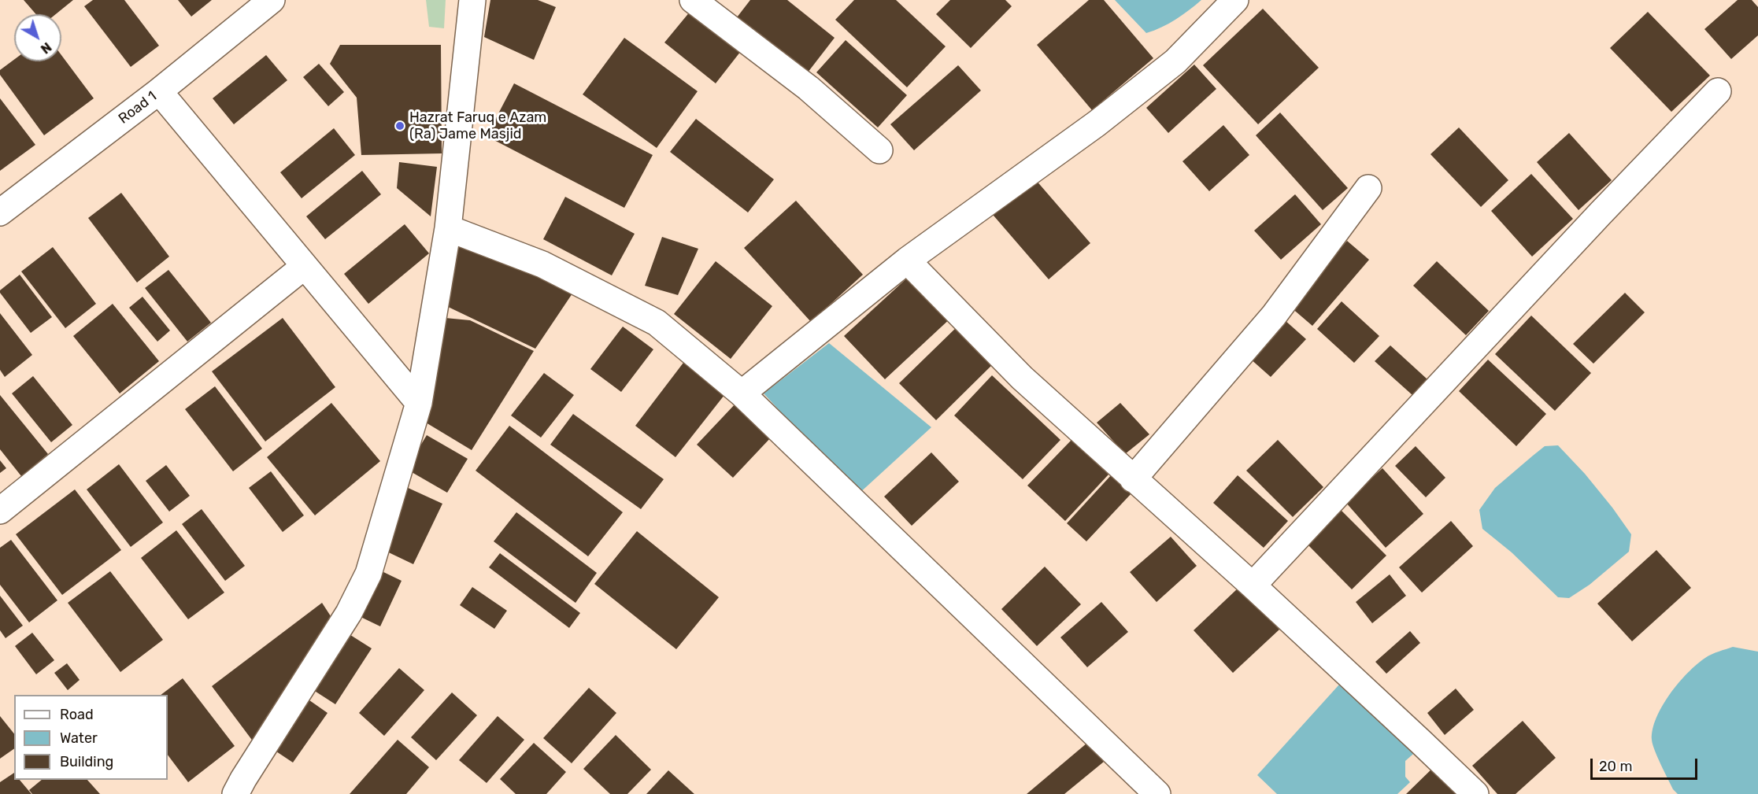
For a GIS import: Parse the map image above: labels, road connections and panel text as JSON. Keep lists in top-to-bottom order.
{
  "streets": {
    "street": ["Road 1"]
  },
  "places": ["Hazrat Faruq e Azam (Ra) Jame Masjid"],
  "legend": ["Road", "Water", "Building"],
  "scale_bar": "20 m",
  "north": "bottom right"
}
